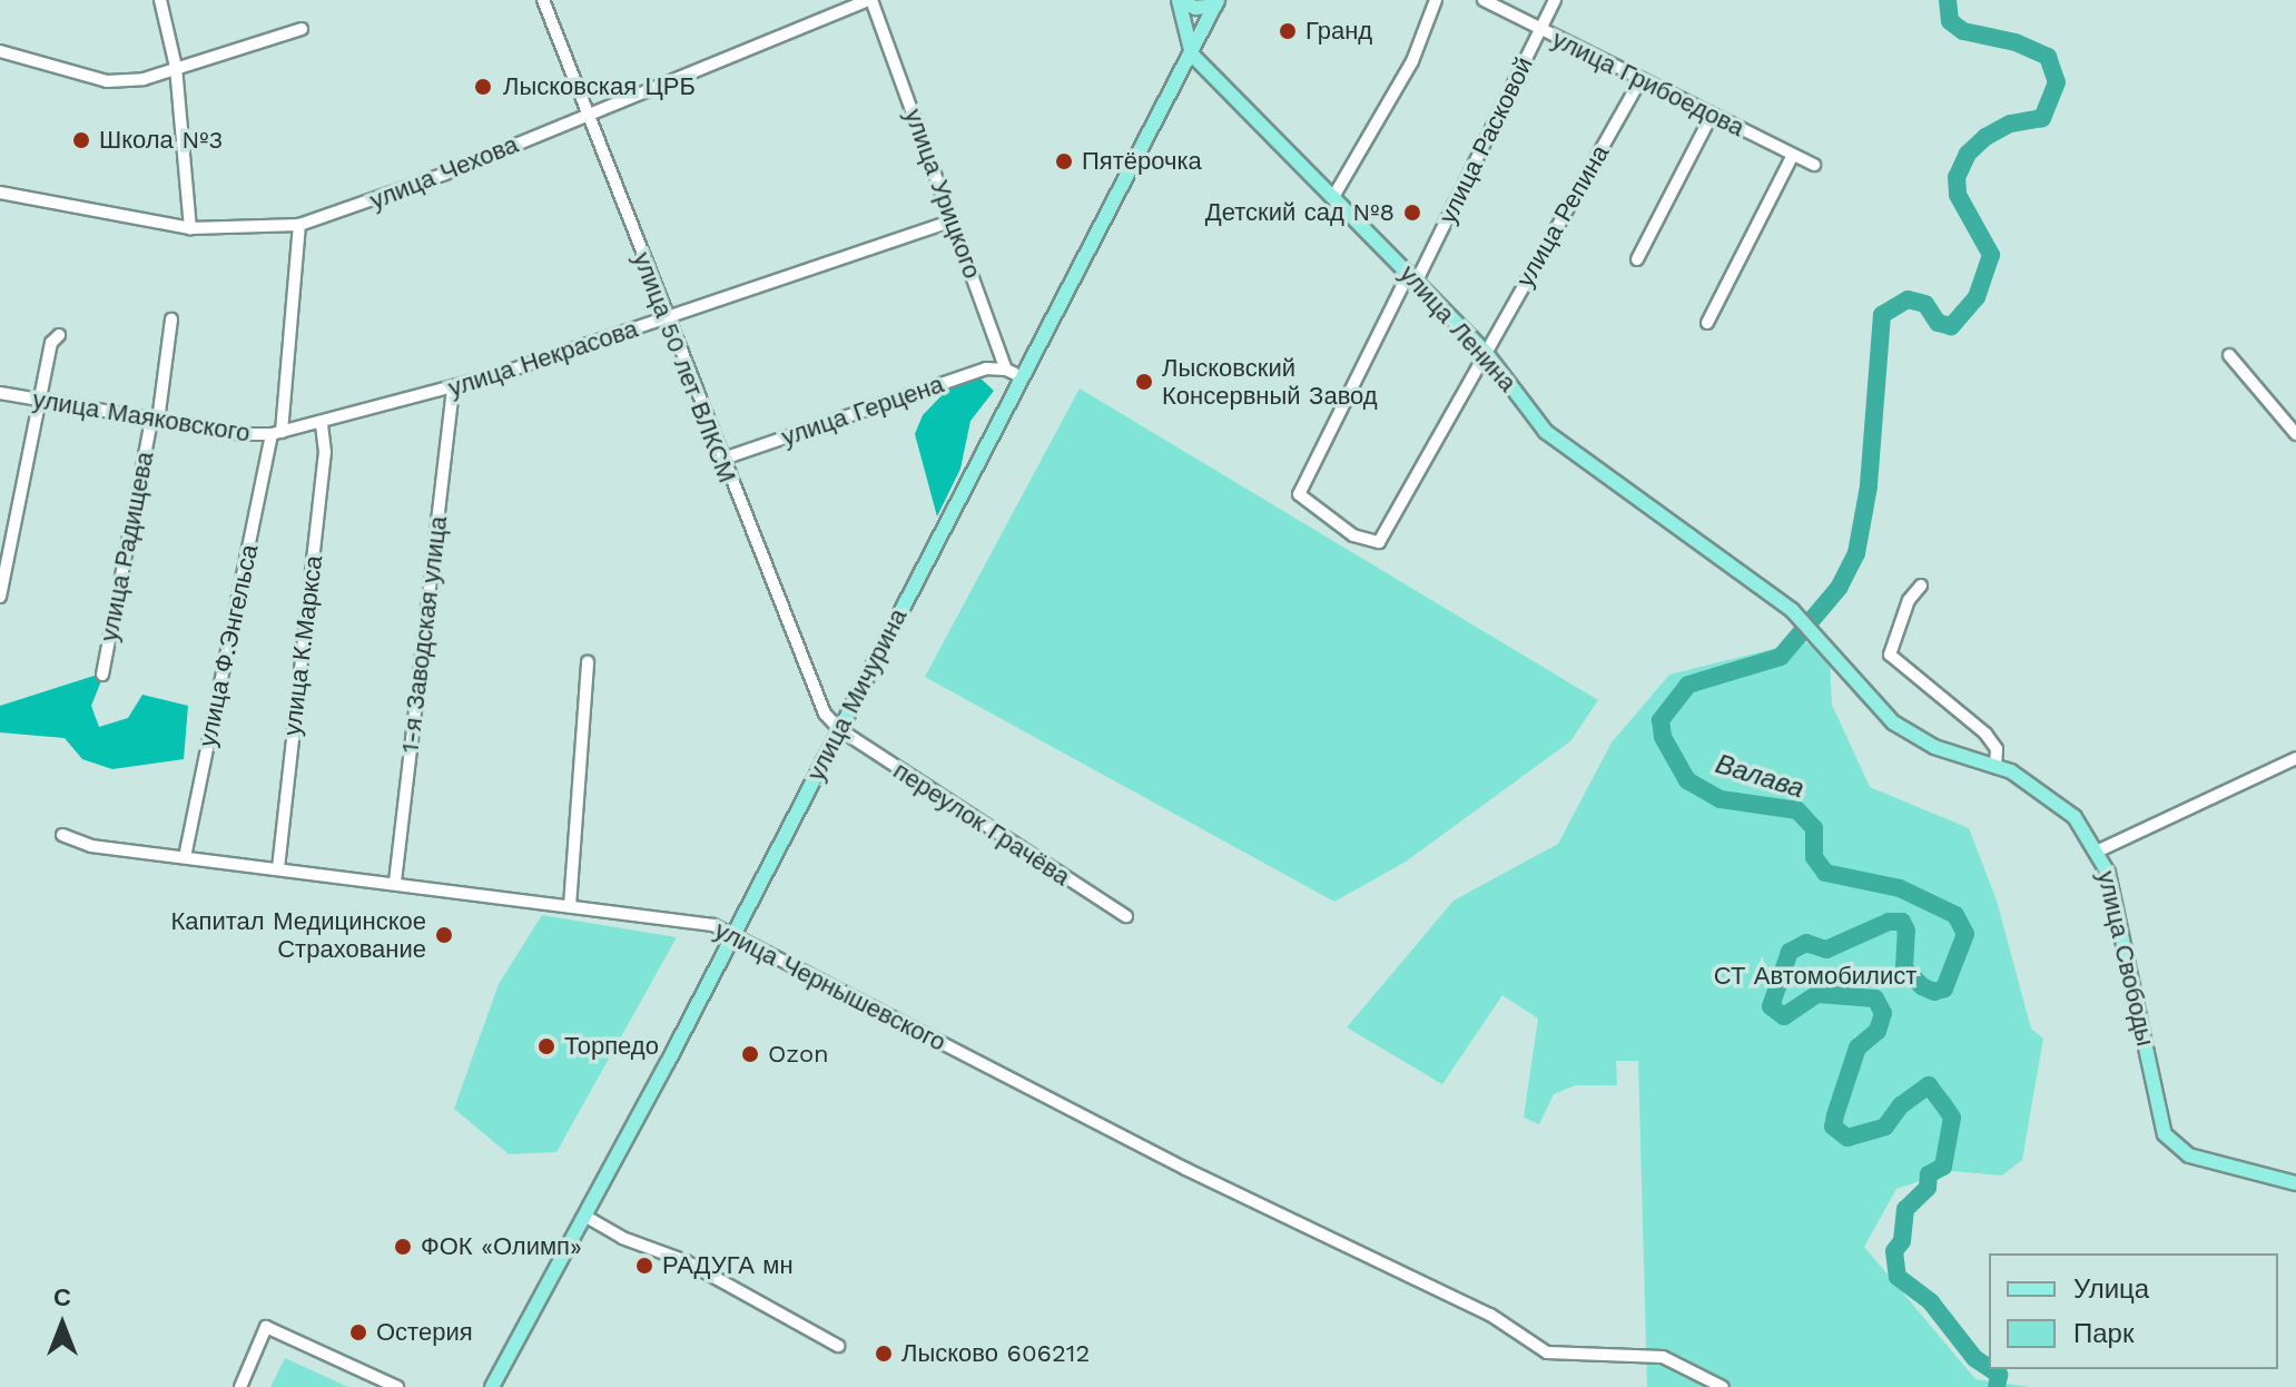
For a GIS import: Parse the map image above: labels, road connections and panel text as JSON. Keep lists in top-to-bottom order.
{
  "streets": {
    "main road": ["улица Ленина", "улица Мичурина", "улица Свободы"],
    "street": [
      "улица Грибоедова",
      "улица Расковой",
      "улица Чехова",
      "улица Урицкого",
      "улица Репина",
      "улица Некрасова",
      "улица 50 лет ВЛКСМ",
      "улица Герцена",
      "улица Маяковского",
      "улица Радищева",
      "1-я Заводская улица",
      "улица Ф.Энгельса",
      "улица К.Маркса",
      "переулок Грачёва",
      "улица Чернышевского"
    ]
  },
  "crossings": [
    ["улица Грибоедова", "улица Расковой"],
    ["улица Грибоедова", "улица Репина"],
    ["улица Расковой", "улица Репина"],
    ["улица Расковой", "улица Ленина"],
    ["улица Чехова", "улица Урицкого"],
    ["улица Чехова", "улица 50 лет ВЛКСМ"],
    ["улица Чехова", "улица Ф.Энгельса"],
    ["улица Урицкого", "улица Некрасова"],
    ["улица Урицкого", "улица Герцена"],
    ["улица Репина", "улица Ленина"],
    ["улица Ленина", "улица Мичурина"],
    ["улица Ленина", "улица Свободы"],
    ["улица Некрасова", "улица 50 лет ВЛКСМ"],
    ["улица Некрасова", "улица Маяковского"],
    ["улица Некрасова", "1-я Заводская улица"],
    ["улица Некрасова", "улица Ф.Энгельса"],
    ["улица Некрасова", "улица К.Маркса"],
    ["улица 50 лет ВЛКСМ", "улица Герцена"],
    ["улица 50 лет ВЛКСМ", "улица Мичурина"],
    ["улица 50 лет ВЛКСМ", "переулок Грачёва"],
    ["улица Маяковского", "улица Радищева"],
    ["улица Маяковского", "улица Ф.Энгельса"],
    ["1-я Заводская улица", "улица Чернышевского"],
    ["улица Ф.Энгельса", "улица Чернышевского"],
    ["улица К.Маркса", "улица Чернышевского"],
    ["улица Мичурина", "переулок Грачёва"],
    ["улица Мичурина", "улица Чернышевского"]
  ],
  "water": ["Валава"],
  "parks": ["СТ Автомобилист"],
  "places": [
    "Гранд",
    "Лысковская ЦРБ",
    "Школа №3",
    "Пятёрочка",
    "Детский сад №8",
    "Лысковский Консервный Завод",
    "Капитал Медицинское Страхование",
    "Торпедо",
    "Ozon",
    "ФОК «Олимп»",
    "РАДУГА мн",
    "Остерия",
    "Лысково 606212"
  ],
  "legend": ["Улица", "Парк"],
  "north": "top"
}
